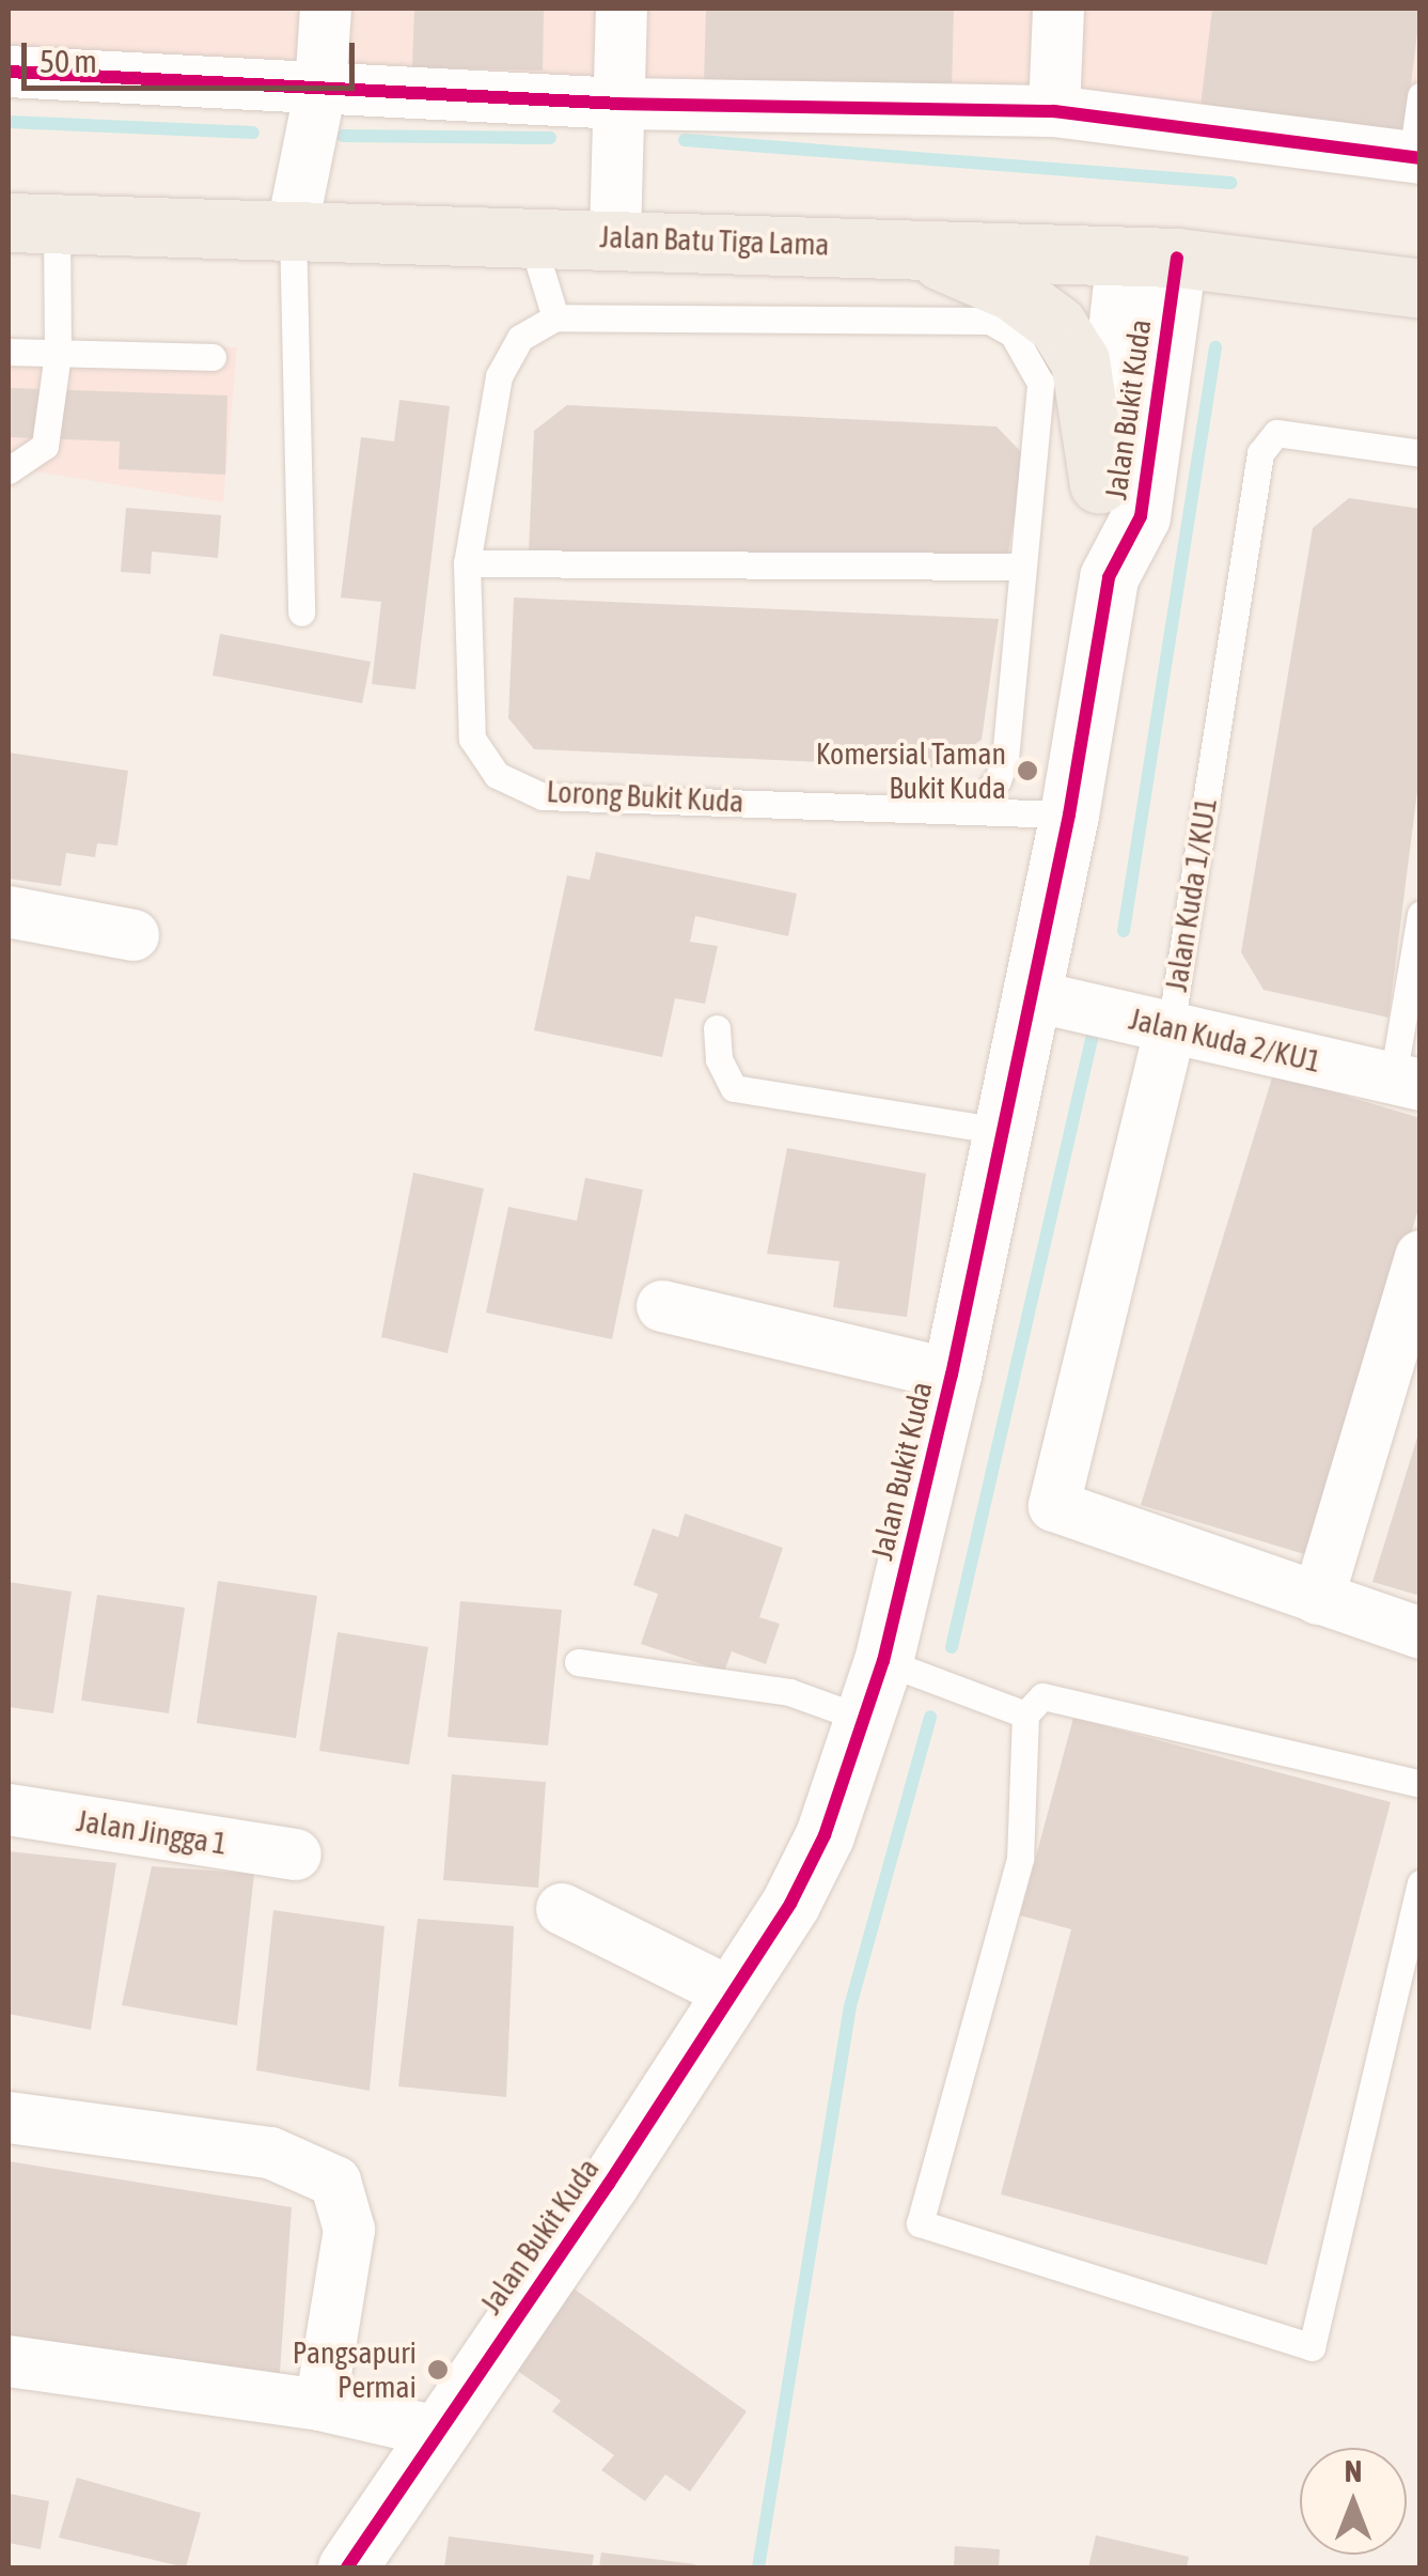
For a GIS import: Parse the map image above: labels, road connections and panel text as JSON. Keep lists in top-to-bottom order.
{
  "streets": {
    "main road": ["Jalan Batu Tiga Lama"],
    "street": [
      "Jalan Bukit Kuda",
      "Jalan Kuda 1/KU1",
      "Jalan Kuda 2/KU1",
      "Jalan Jingga 1"
    ],
    "lane": ["Lorong Bukit Kuda"]
  },
  "crossings": [
    ["Jalan Batu Tiga Lama", "Jalan Bukit Kuda"],
    ["Jalan Bukit Kuda", "Lorong Bukit Kuda"],
    ["Jalan Bukit Kuda", "Jalan Kuda 2/KU1"],
    ["Jalan Kuda 1/KU1", "Jalan Kuda 2/KU1"]
  ],
  "places": ["Komersial Taman Bukit Kuda", "Pangsapuri Permai"],
  "scale_bar": "50 m",
  "north": "top"
}
